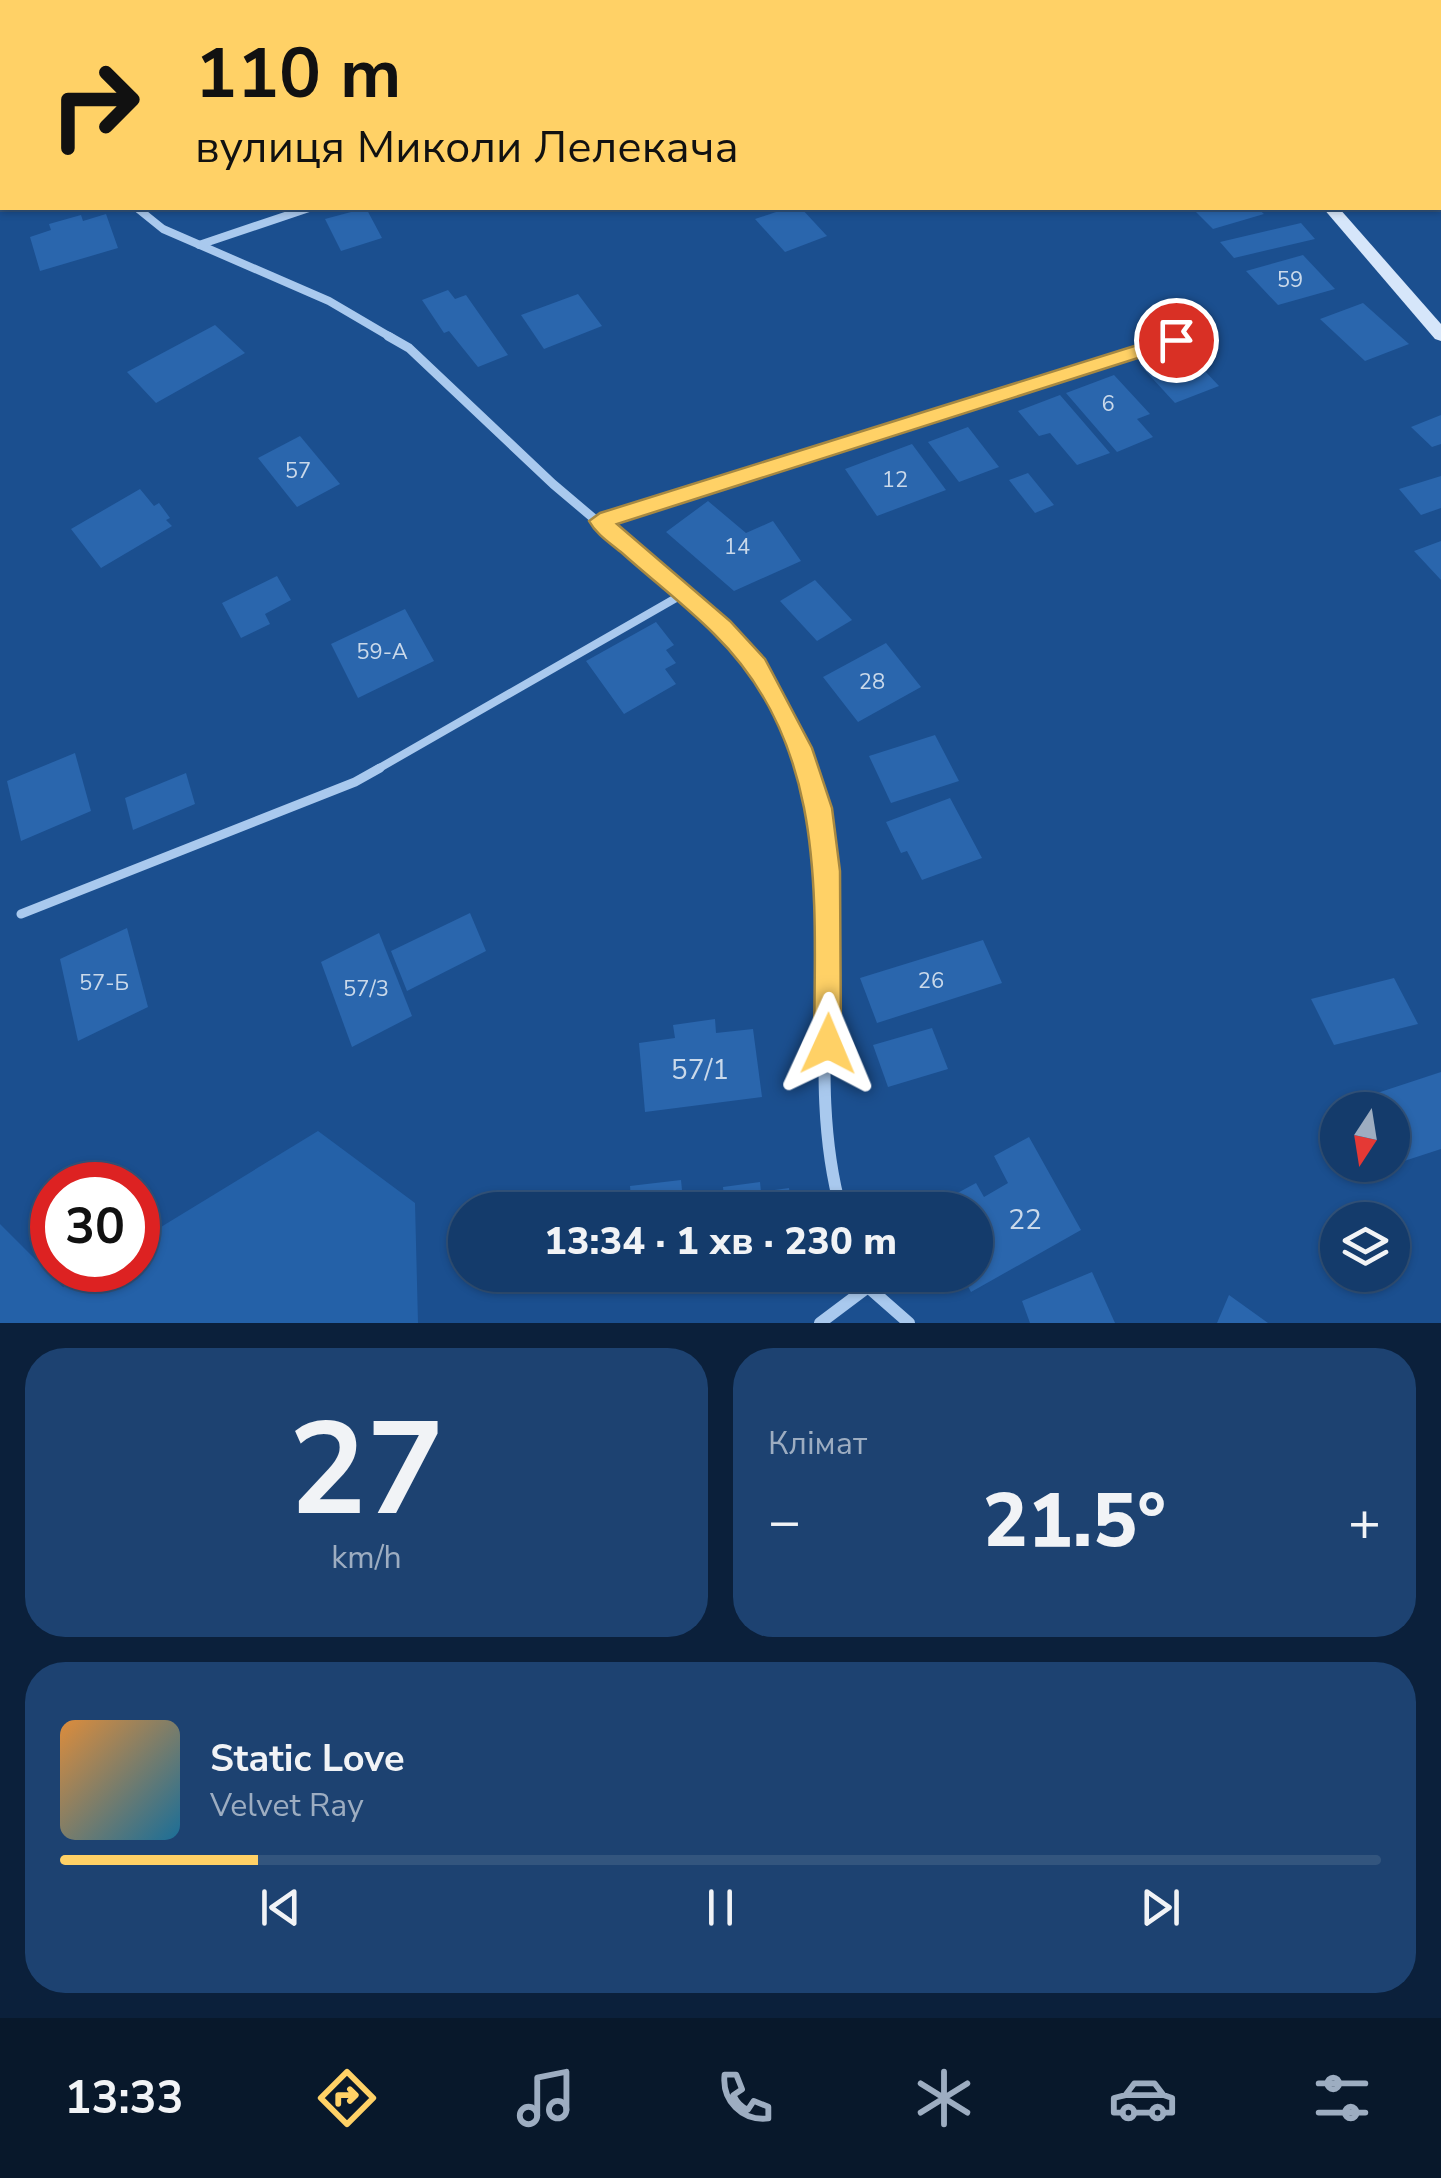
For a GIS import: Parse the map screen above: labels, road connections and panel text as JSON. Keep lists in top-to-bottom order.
{
  "house_numbers": [
    "59",
    "6",
    "57",
    "12",
    "14",
    "59-А",
    "28",
    "26",
    "57-Б",
    "57/3",
    "57/1",
    "22"
  ],
  "north": "bottom",
  "page": {
    "turn": ["110 m", "вулиця Миколи Лелекача"],
    "limit": "30",
    "trip": "13:34 · 1 хв · 230 m",
    "tile": [
      ["27", "km/h"],
      "Клімат"
    ],
    "heat": ["−", "21.5°", "+"],
    "song": ["Static Love", "Velvet Ray"],
    "tabs": "13:33"
  }
}
